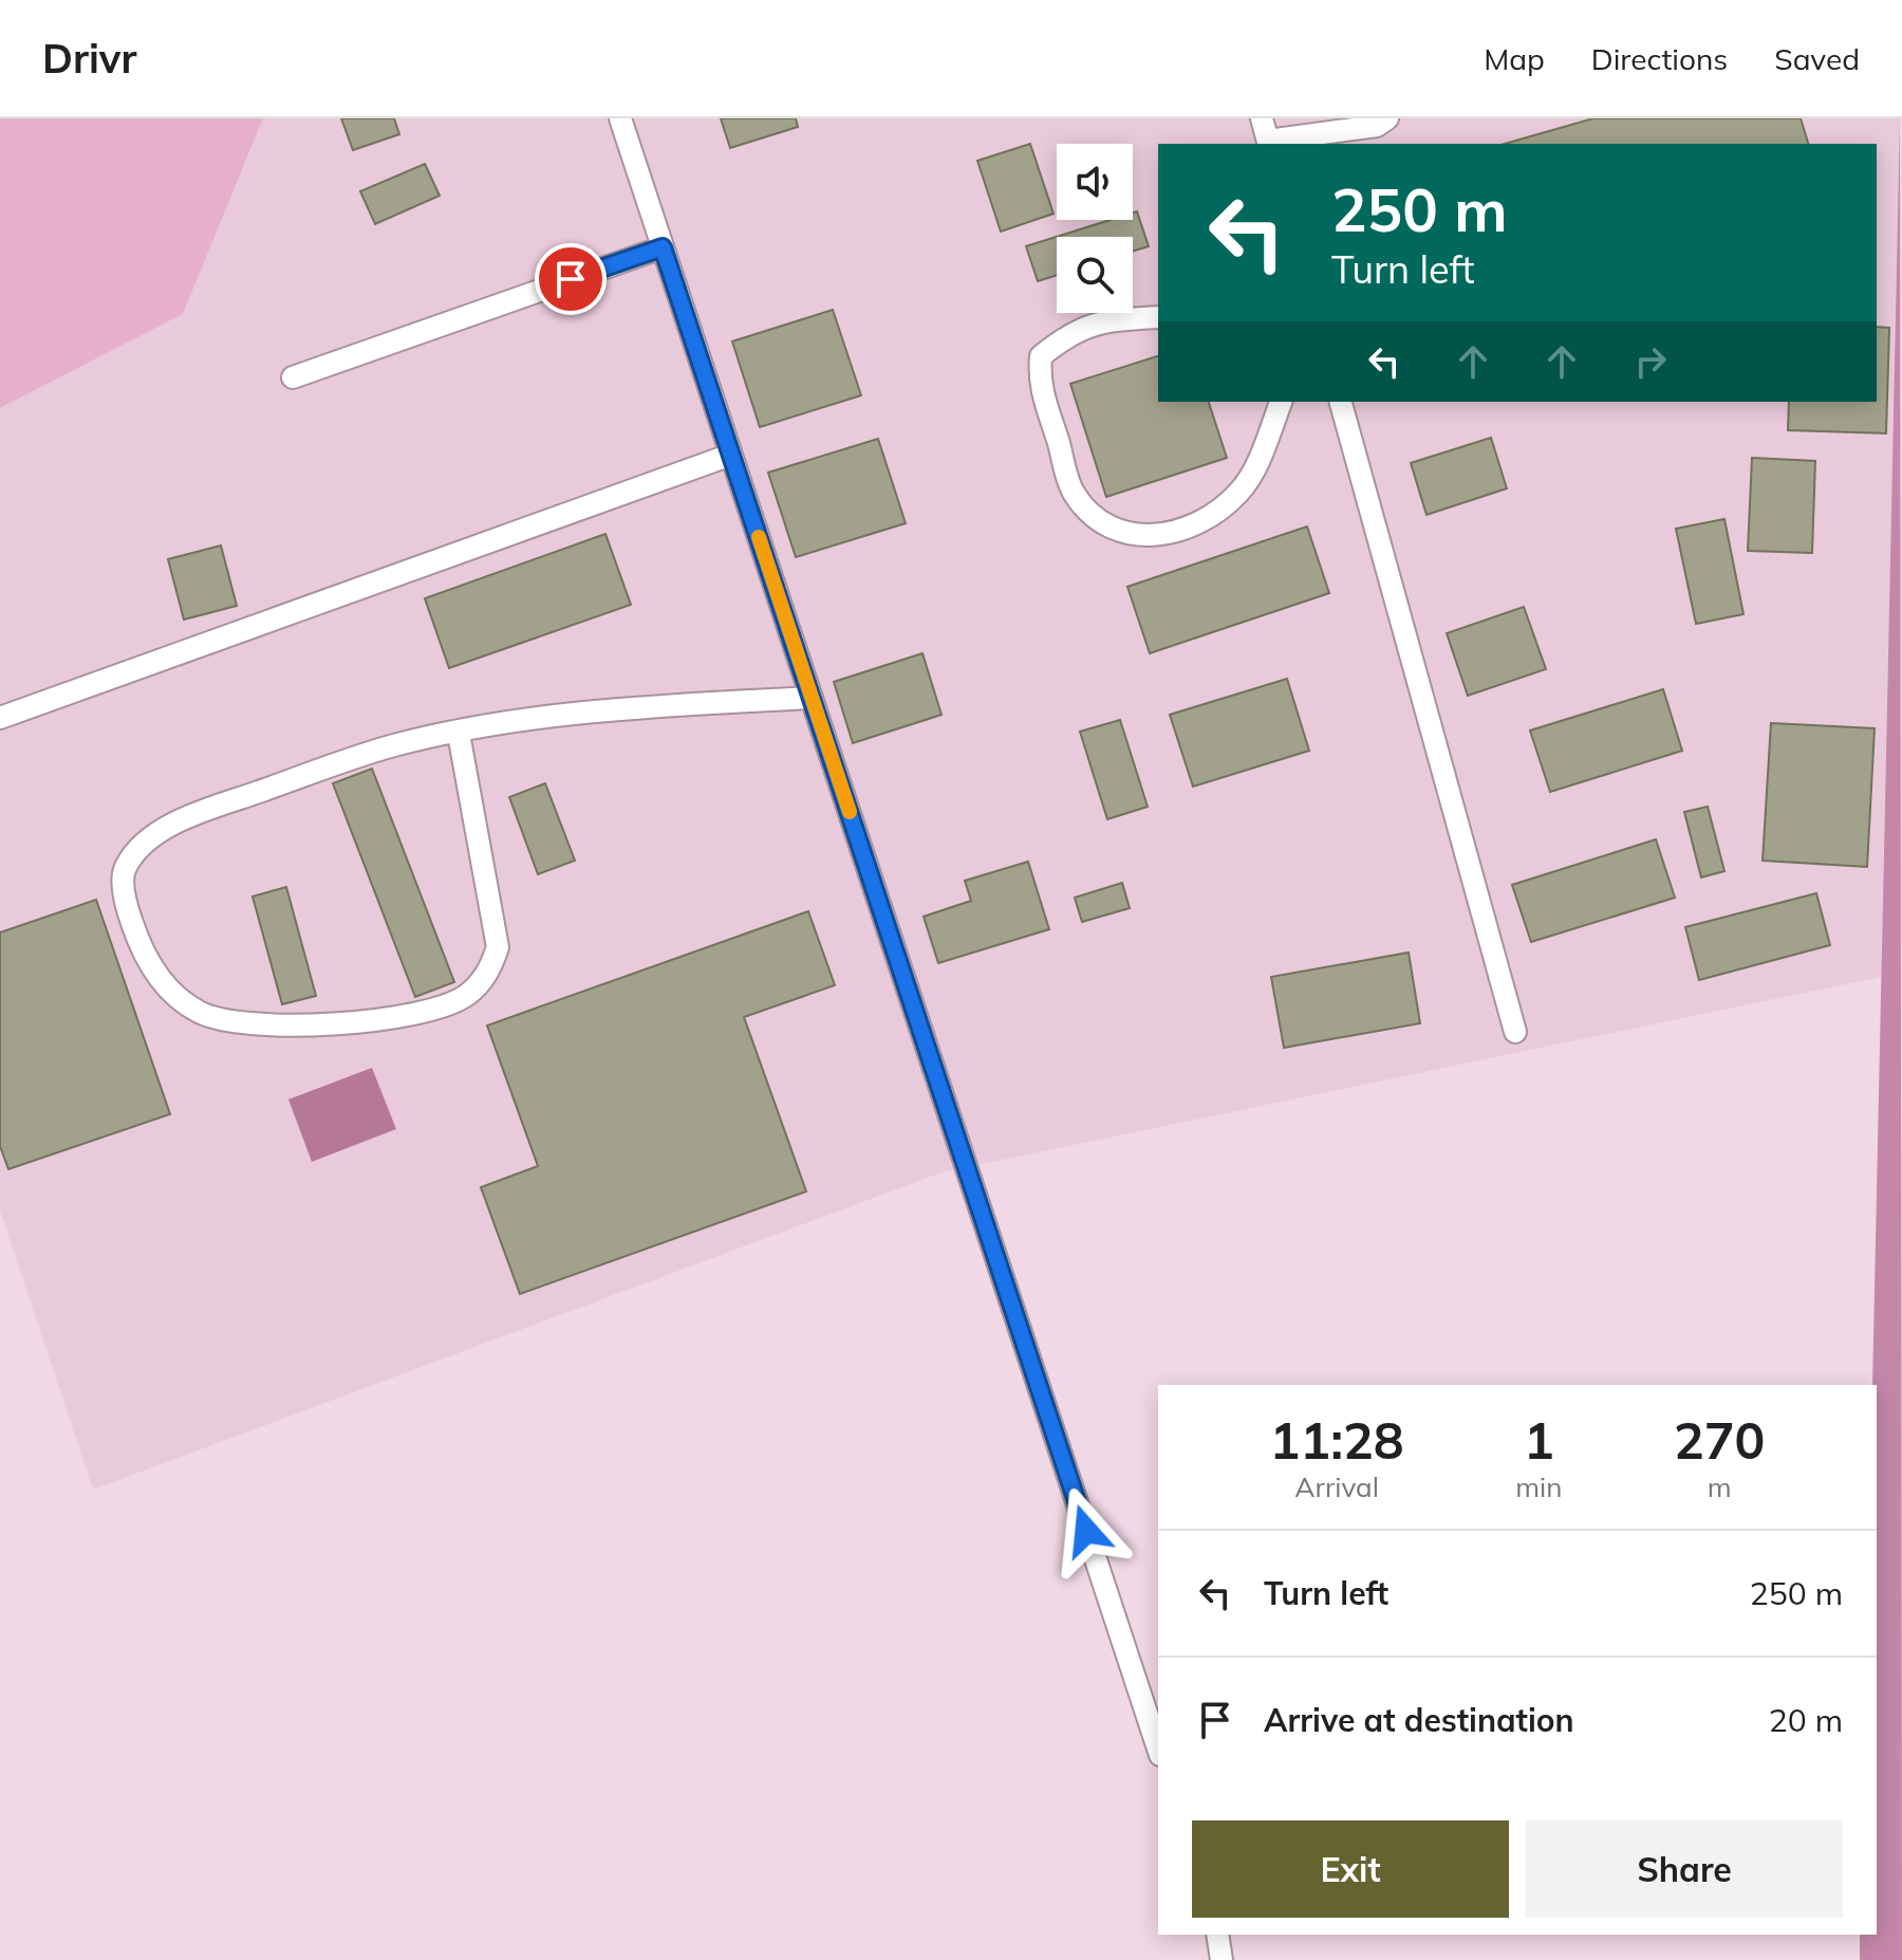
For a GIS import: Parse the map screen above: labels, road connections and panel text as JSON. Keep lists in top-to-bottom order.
{
  "page": {
    "header": "Drivr",
    "nav": ["Map", "Directions", "Saved"],
    "turn": ["250 m", "Turn left"],
    "eta": [
      "11:28",
      "Arrival",
      "1",
      "min",
      "270",
      "m"
    ],
    "list": [
      {
        "name": "Turn left",
        "value": "250 m"
      },
      {
        "name": "Arrive at destination",
        "value": "20 m"
      }
    ],
    "buttons": ["Exit", "Share"]
  }
}
